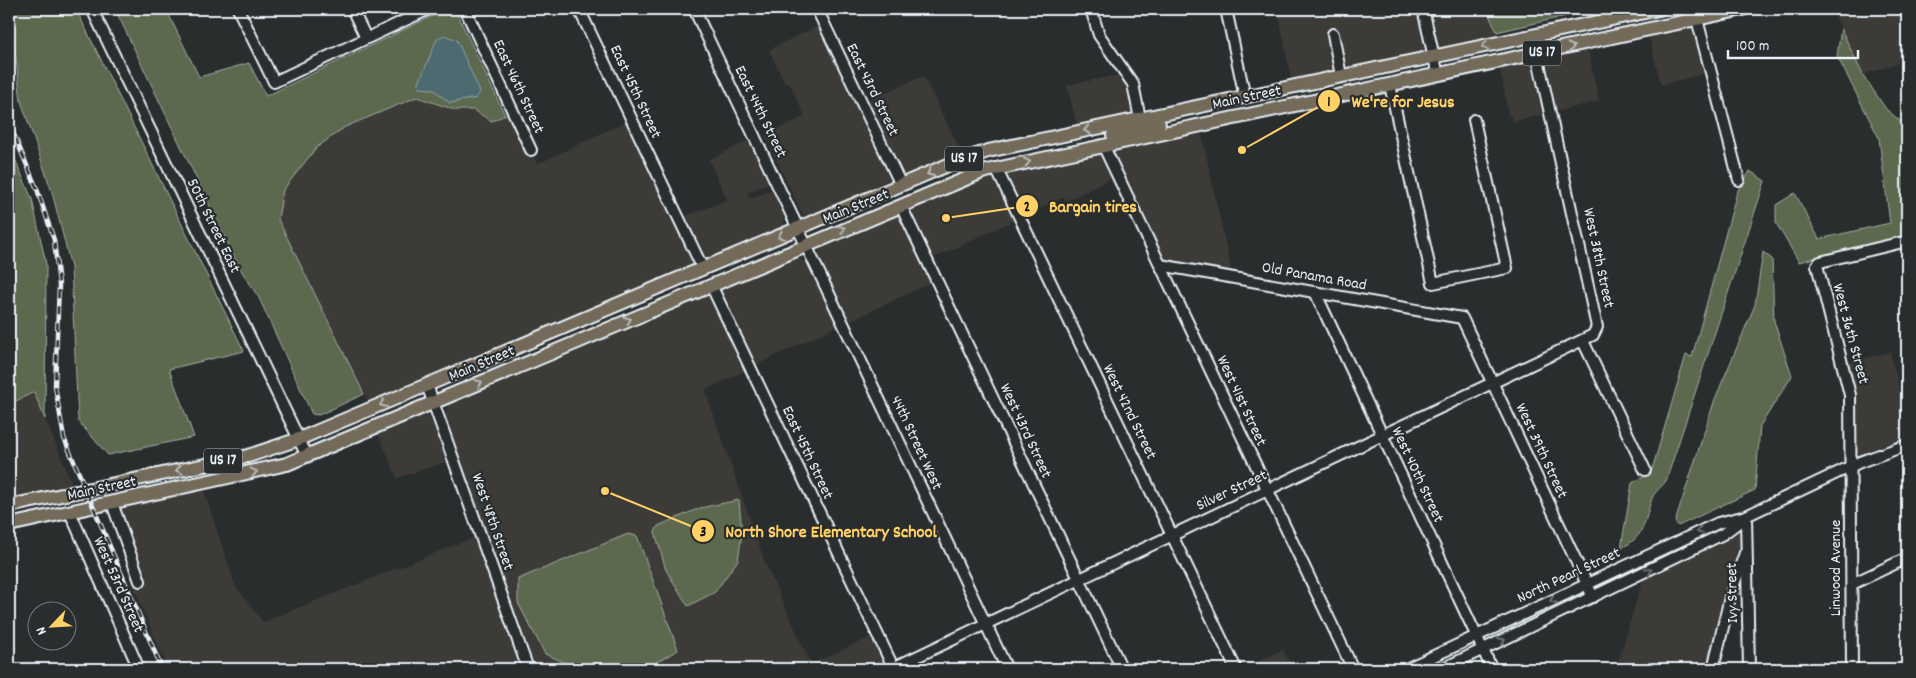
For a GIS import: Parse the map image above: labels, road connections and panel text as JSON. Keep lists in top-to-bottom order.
{
  "streets": {
    "main road": ["US 17", "Main Street"],
    "street": [
      "East 46th Street",
      "East 43rd Street",
      "East 45th Street",
      "East 44th Street",
      "50th Street East",
      "West 38th Street",
      "Old Panama Road",
      "West 36th Street",
      "West 41st Street",
      "West 42nd Street",
      "West 43rd Street",
      "44th Street West",
      "West 39th Street",
      "West 40th Street",
      "Silver Street",
      "West 48th Street",
      "Linwood Avenue",
      "North Pearl Street",
      "West 53rd Street",
      "Ivy Street"
    ]
  },
  "crossings": [
    ["East 43rd Street", "Main Street"],
    ["East 45th Street", "Main Street"],
    ["East 45th Street", "Silver Street"],
    ["Main Street", "East 44th Street"],
    ["Main Street", "50th Street East"],
    ["Main Street", "West 38th Street"],
    ["Main Street", "West 41st Street"],
    ["Main Street", "West 42nd Street"],
    ["Main Street", "West 43rd Street"],
    ["Main Street", "44th Street West"],
    ["Main Street", "West 48th Street"],
    ["Main Street", "West 53rd Street"],
    ["East 44th Street", "44th Street West"],
    ["West 38th Street", "Silver Street"],
    ["Old Panama Road", "West 41st Street"],
    ["Old Panama Road", "West 39th Street"],
    ["Old Panama Road", "West 40th Street"],
    ["West 36th Street", "Linwood Avenue"],
    ["West 36th Street", "North Pearl Street"],
    ["West 41st Street", "Silver Street"],
    ["West 42nd Street", "Silver Street"],
    ["West 43rd Street", "Silver Street"],
    ["44th Street West", "Silver Street"],
    ["West 39th Street", "Silver Street"],
    ["West 39th Street", "North Pearl Street"],
    ["West 40th Street", "Silver Street"],
    ["West 40th Street", "North Pearl Street"],
    ["Linwood Avenue", "North Pearl Street"],
    ["North Pearl Street", "Ivy Street"]
  ],
  "places": ["We're for Jesus", "Bargain tires", "North Shore Elementary School"],
  "scale_bar": "100 m",
  "north": "bottom left"
}
